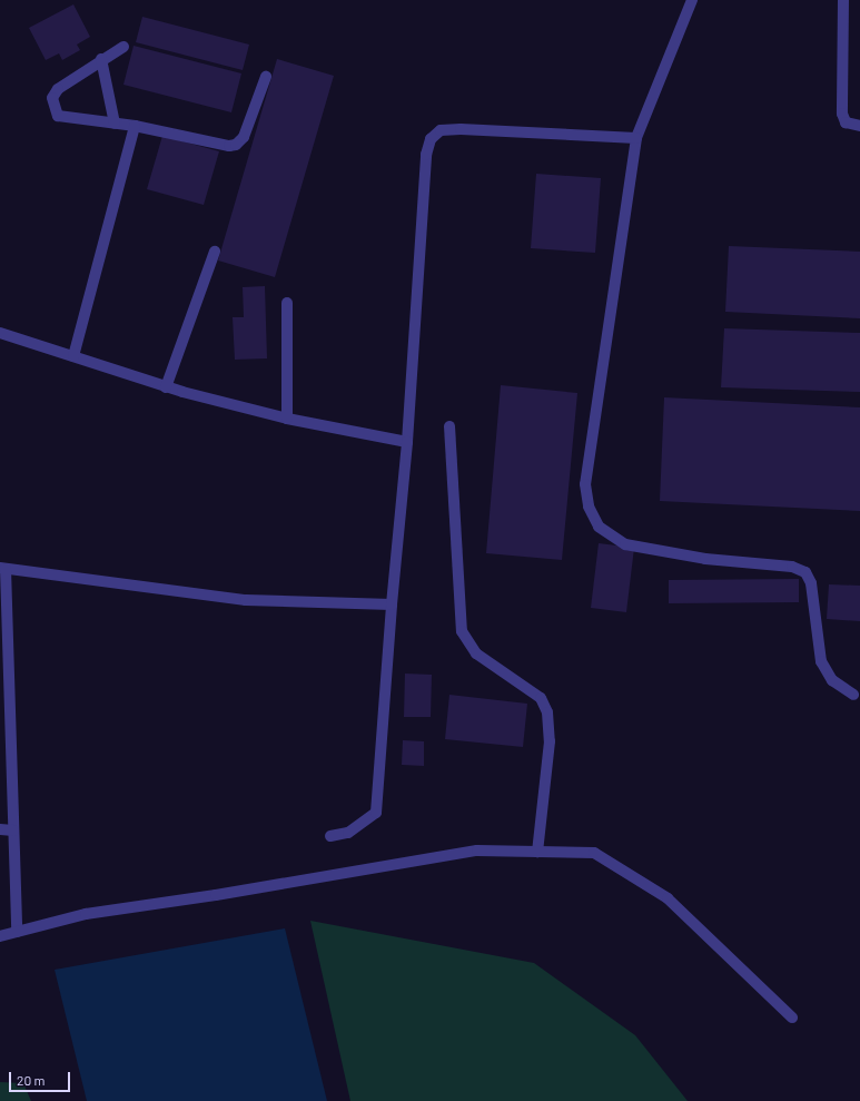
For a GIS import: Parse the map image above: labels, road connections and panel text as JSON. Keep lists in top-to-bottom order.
{
  "scale_bar": "20 m"
}
